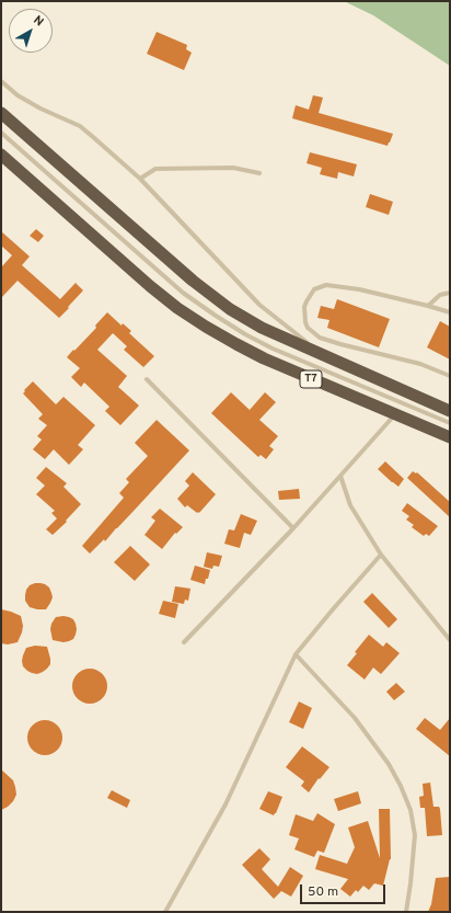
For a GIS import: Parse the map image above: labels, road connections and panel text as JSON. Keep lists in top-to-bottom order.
{
  "streets": {
    "highway": ["T7"]
  },
  "scale_bar": "50 m",
  "north": "top right"
}
